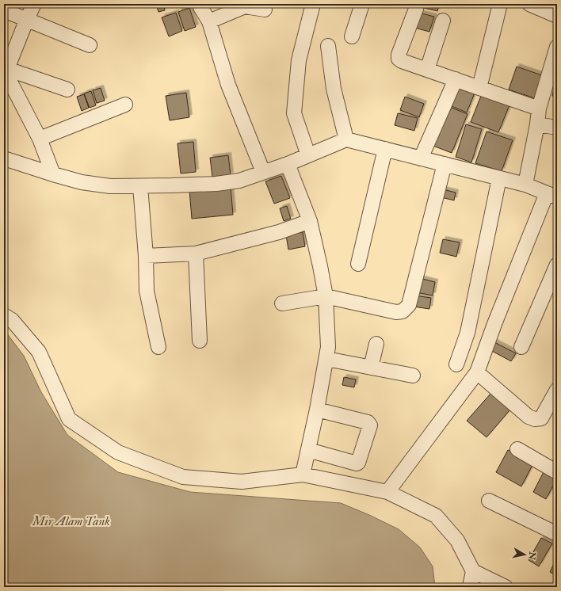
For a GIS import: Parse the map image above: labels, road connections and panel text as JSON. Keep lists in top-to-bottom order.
{
  "water": ["Mir Alam Tank"],
  "north": "right"
}
